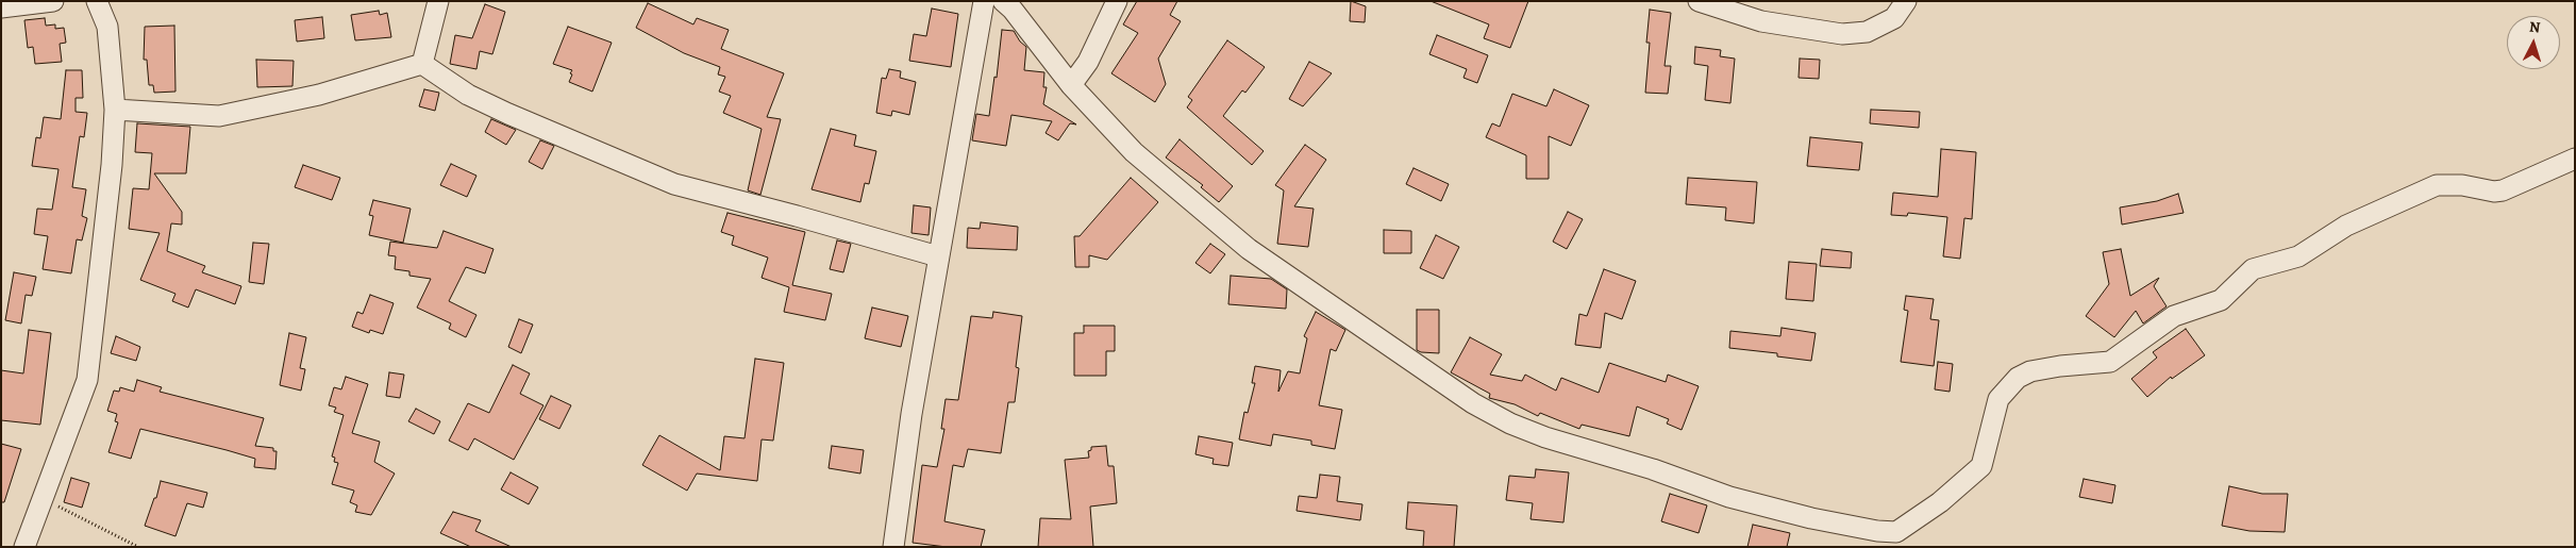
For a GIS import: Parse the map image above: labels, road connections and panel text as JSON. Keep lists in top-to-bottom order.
{
  "north": "top"
}
